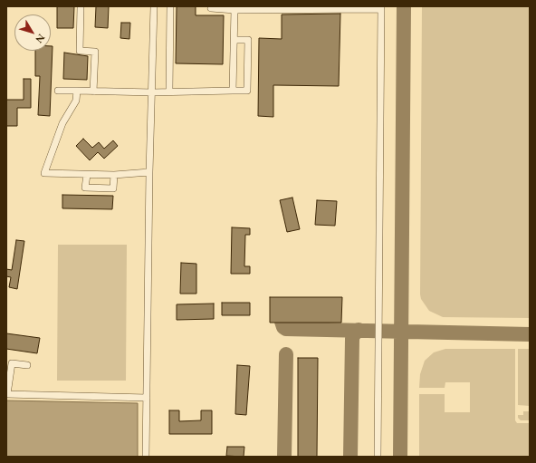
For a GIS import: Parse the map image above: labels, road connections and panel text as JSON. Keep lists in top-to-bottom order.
{
  "north": "bottom right"
}
